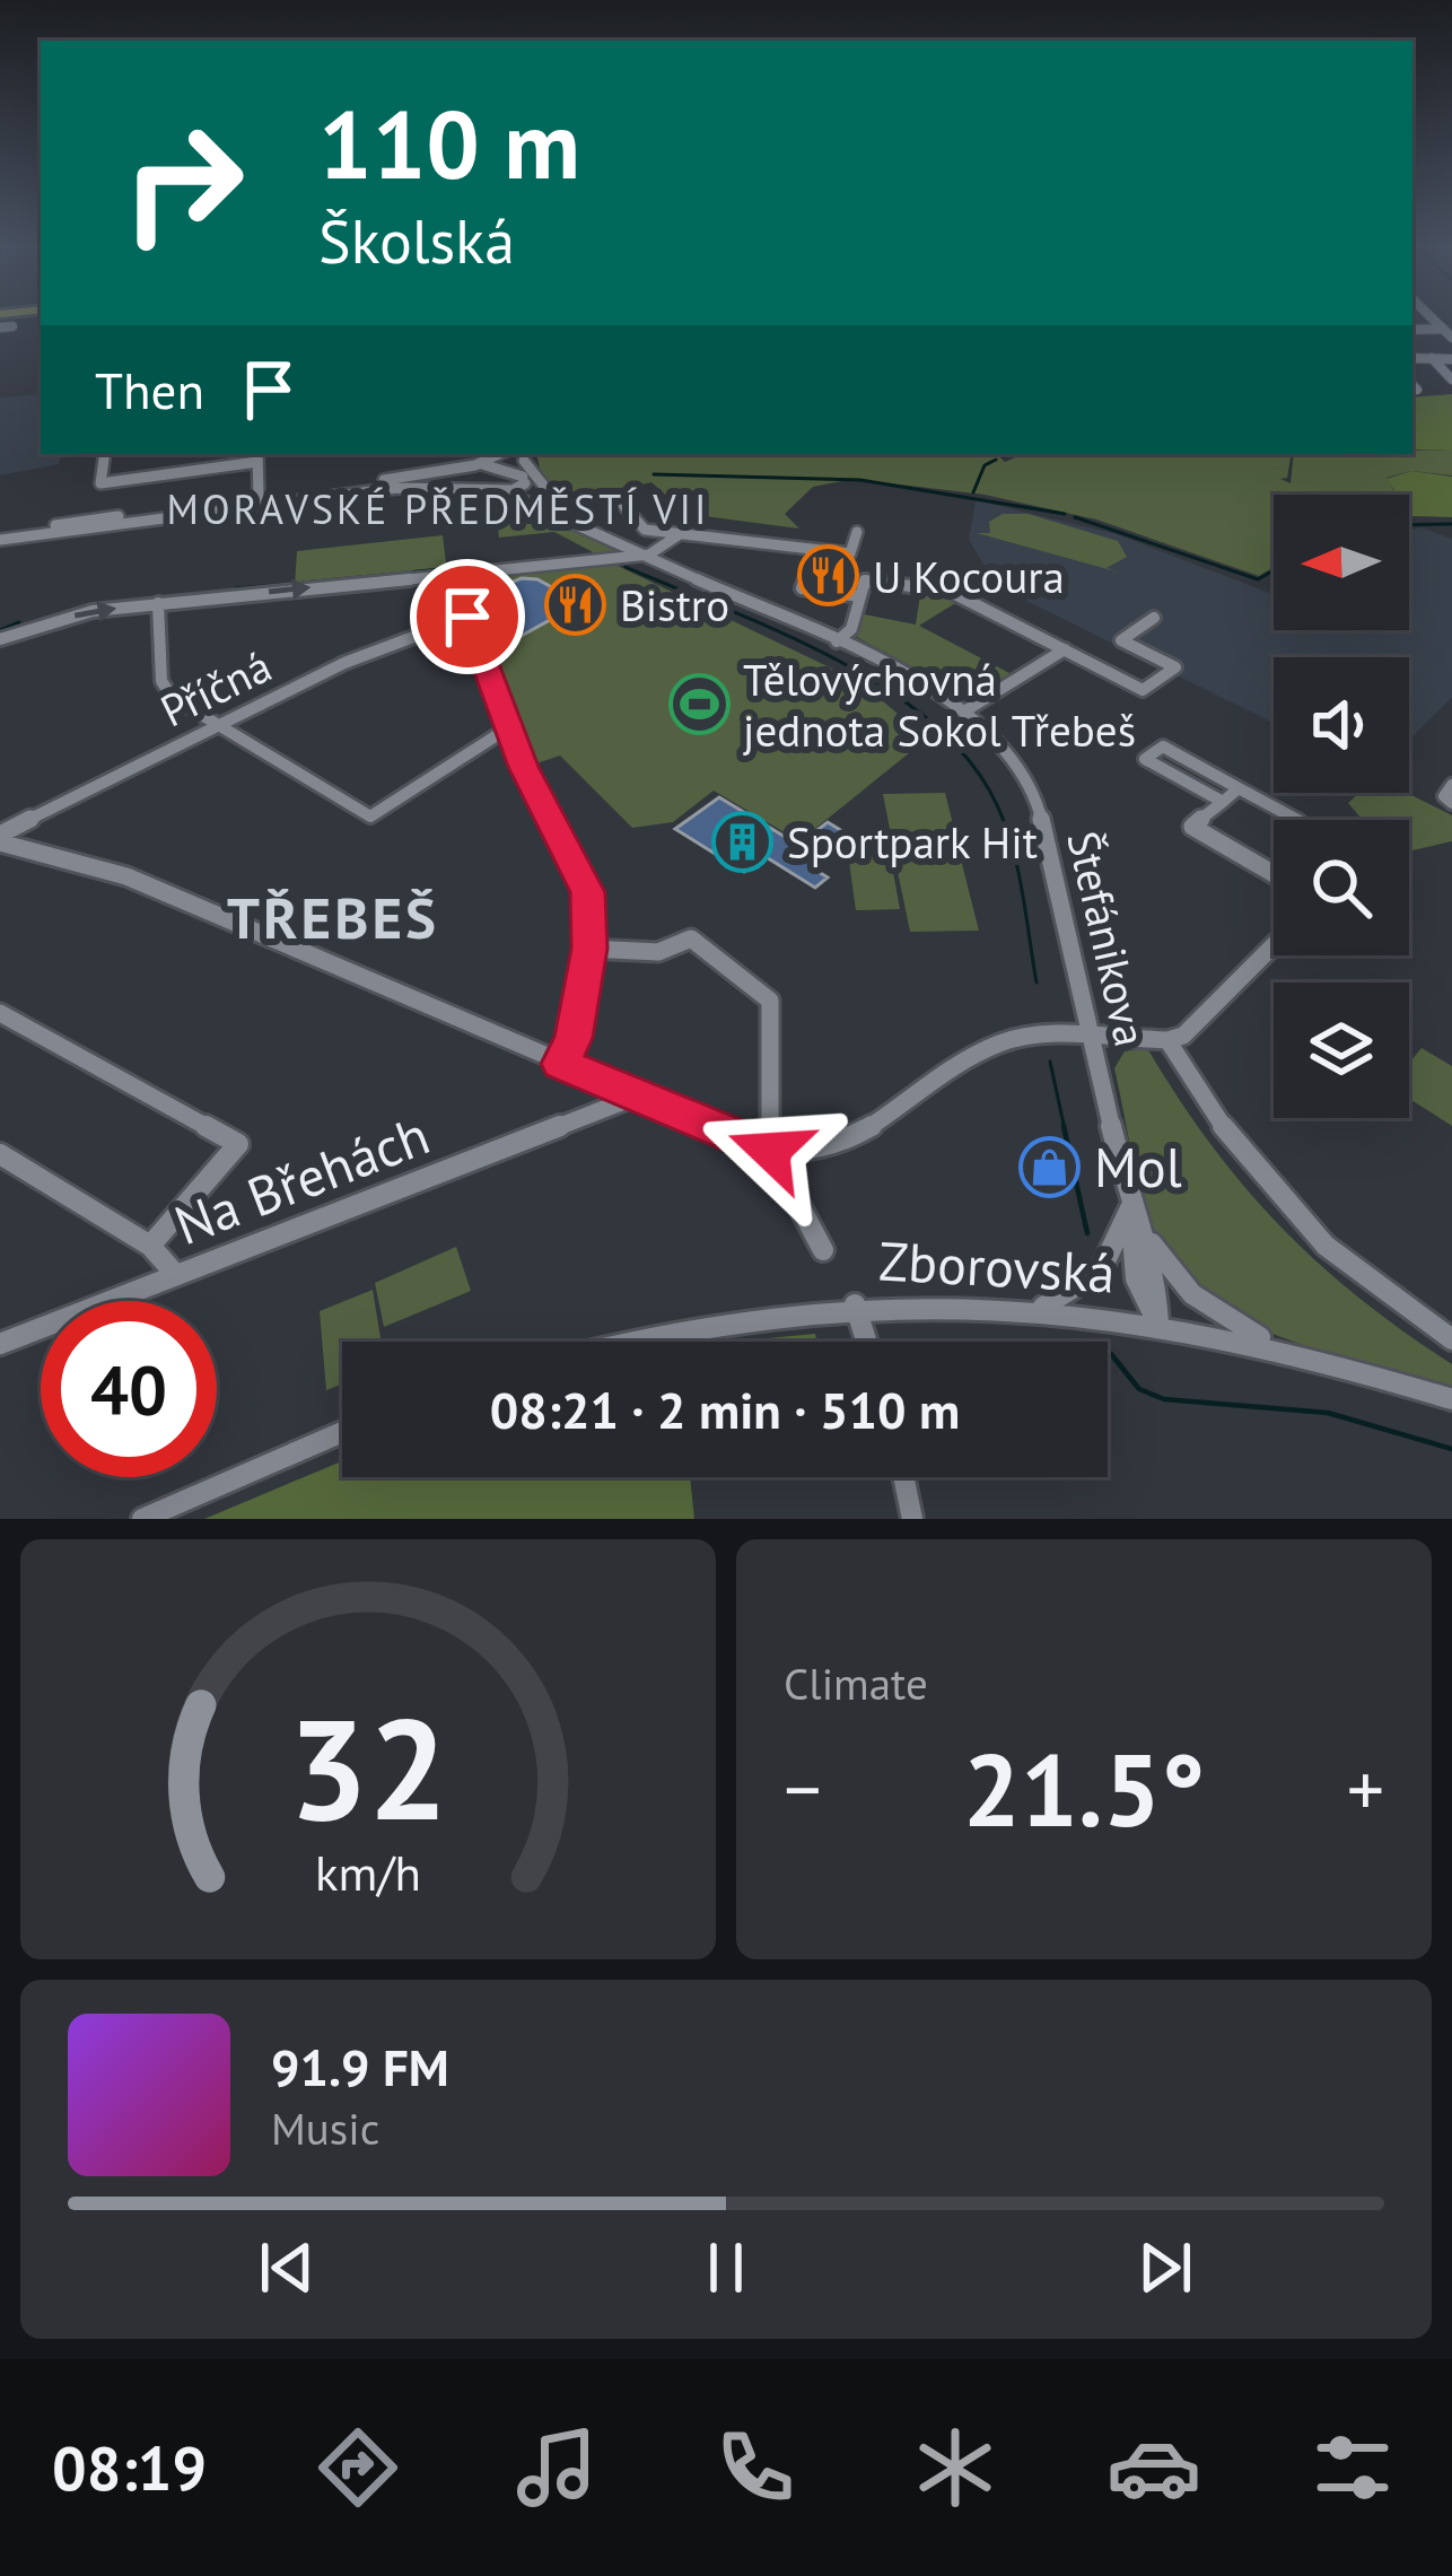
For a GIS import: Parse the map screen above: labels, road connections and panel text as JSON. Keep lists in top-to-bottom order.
{
  "streets": {
    "street": [
      "Příčná",
      "Štefánikova",
      "Na Břehách",
      "Zborovská"
    ]
  },
  "crossings": [
    ["Štefánikova", "Zborovská"]
  ],
  "districts": ["MORAVSKÉ PŘEDMĚSTÍ VII", "TŘEBEŠ"],
  "places": {
    "restaurant": ["U Kocoura", "Bistro"],
    "sports": ["Tělovýchovná jednota Sokol Třebeš"],
    "building": ["Sportpark Hit"],
    "shop": ["Mol"]
  },
  "north": "left",
  "page": {
    "turn": ["110 m", "Školská"],
    "then": "Then",
    "limit": "40",
    "trip": "08:21 · 2 min · 510 m",
    "tile": "Climate",
    "heat": ["−", "21.5°", "+"],
    "song": ["91.9 FM", "Music"],
    "tabs": "08:19",
    "gauge": ["32", "km/h"]
  }
}
